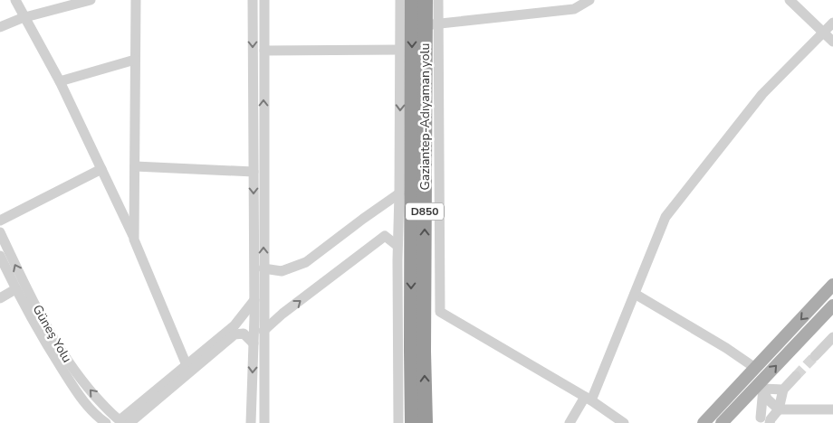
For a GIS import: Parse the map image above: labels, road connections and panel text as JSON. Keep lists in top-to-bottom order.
{
  "streets": {
    "highway": ["Gaziantep-Adıyaman yolu", "D850"],
    "street": ["Güneş Yolu"]
  }
}
